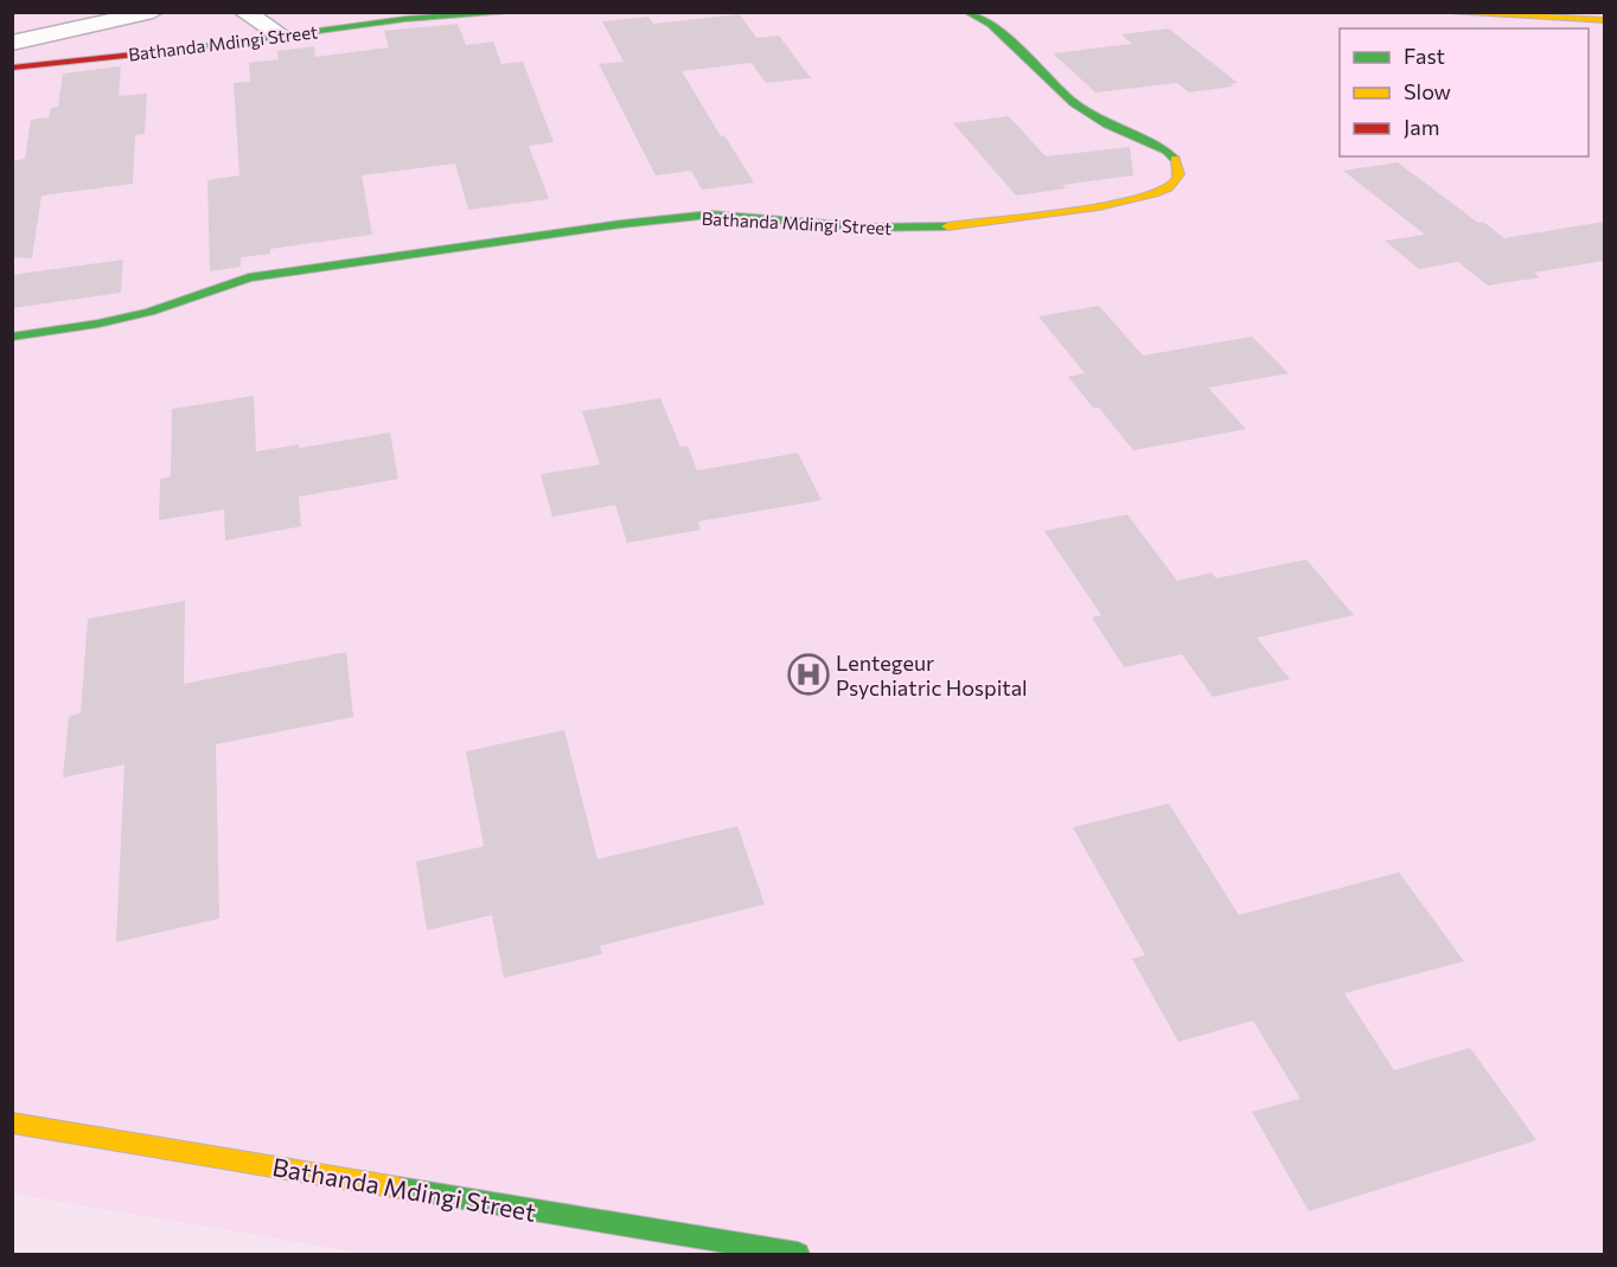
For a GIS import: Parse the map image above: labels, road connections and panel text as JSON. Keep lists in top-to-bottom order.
{
  "streets": {
    "street": ["Bathanda Mdingi Street"]
  },
  "places": {
    "hospital": ["Lentegeur Psychiatric Hospital"]
  },
  "legend": ["Fast", "Slow", "Jam"]
}
